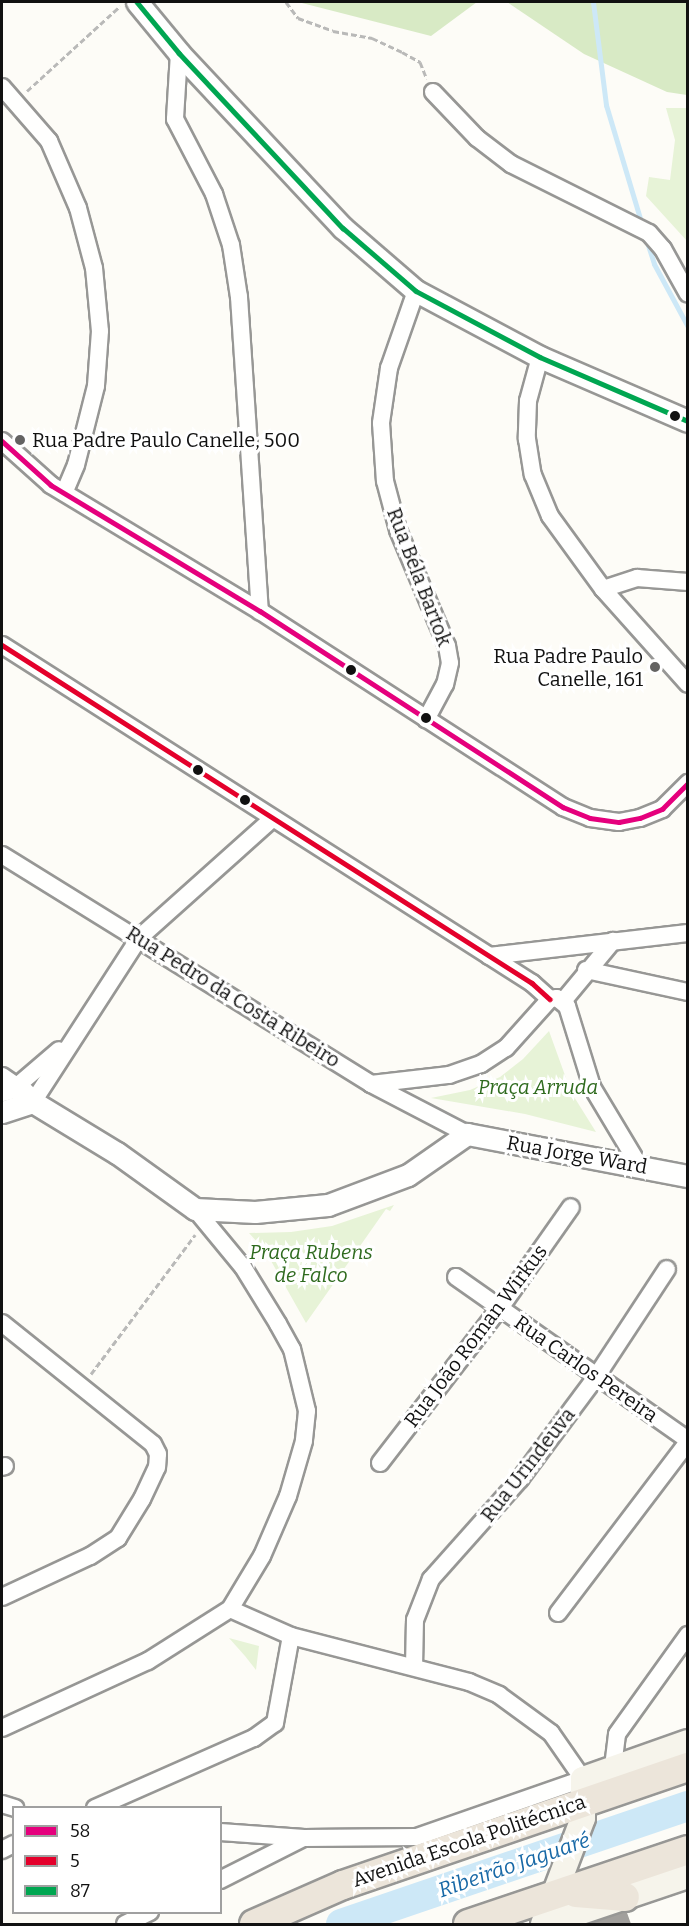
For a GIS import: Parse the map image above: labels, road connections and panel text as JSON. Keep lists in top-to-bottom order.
{
  "streets": {
    "highway": ["Avenida Escola Politécnica"],
    "street": [
      "Rua Béla Bartok",
      "Rua Pedro da Costa Ribeiro",
      "Rua Jorge Ward",
      "Rua João Roman Wirkus",
      "Rua Carlos Pereira",
      "Rua Urindeuva"
    ]
  },
  "crossings": [
    ["Rua Pedro da Costa Ribeiro", "Rua Jorge Ward"],
    ["Rua João Roman Wirkus", "Rua Carlos Pereira"],
    ["Rua Carlos Pereira", "Rua Urindeuva"]
  ],
  "water": ["Ribeirão Jaguaré"],
  "parks": ["Praça Arruda", "Praça Rubens de Falco"],
  "places": ["Rua Padre Paulo Canelle, 500", "Rua Padre Paulo Canelle, 161"],
  "lines": ["transit line 87", "transit line 58", "transit line 5"],
  "legend": ["58", "5", "87"]
}
